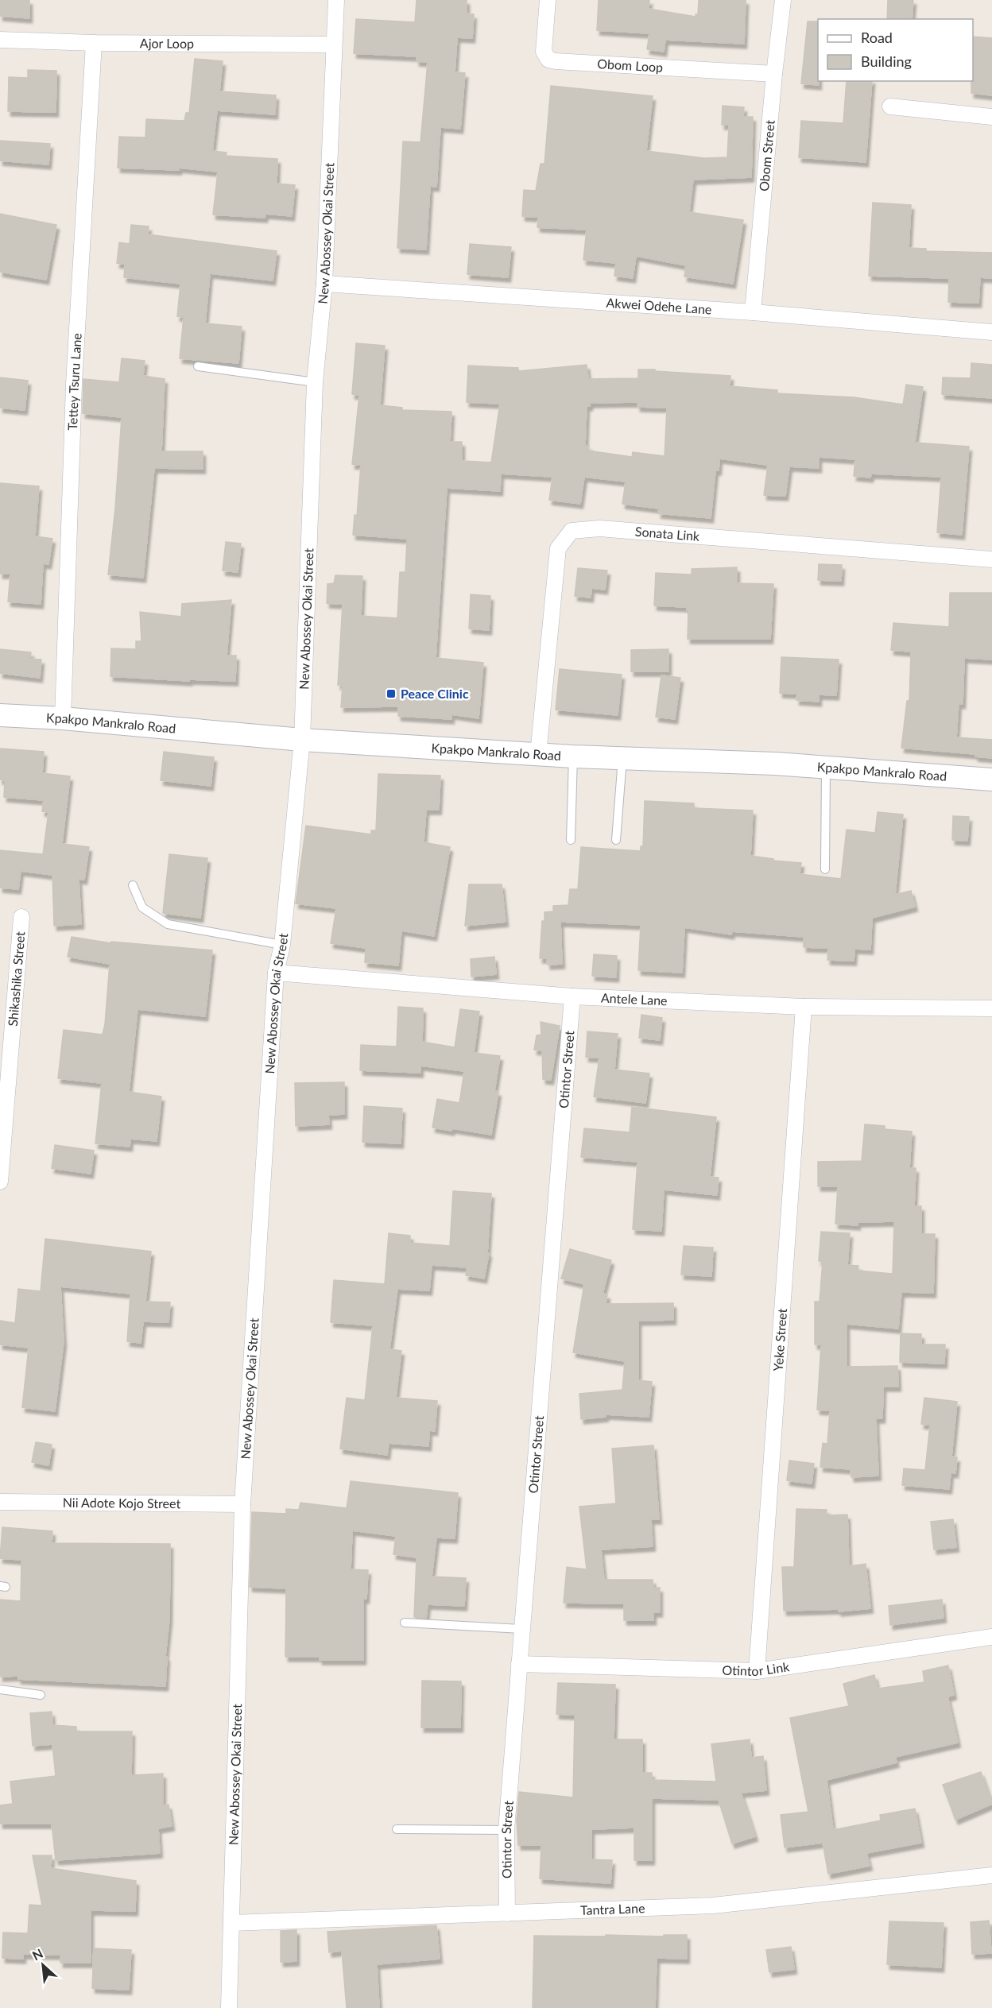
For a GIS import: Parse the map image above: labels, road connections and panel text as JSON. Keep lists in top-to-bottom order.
{
  "streets": {
    "street": [
      "Ajor Loop",
      "Obom Loop",
      "Obom Street",
      "New Abossey Okai Street",
      "Akwei Odehe Lane",
      "Tettey Tsuru Lane",
      "Sonata Link",
      "Kpakpo Mankralo Road",
      "Shikashika Street",
      "Antele Lane",
      "Otintor Street",
      "Yeke Street",
      "Nii Adote Kojo Street",
      "Otintor Link",
      "Tantra Lane"
    ]
  },
  "crossings": [
    ["Ajor Loop", "New Abossey Okai Street"],
    ["Ajor Loop", "Tettey Tsuru Lane"],
    ["Obom Loop", "Obom Street"],
    ["Obom Street", "Akwei Odehe Lane"],
    ["New Abossey Okai Street", "Akwei Odehe Lane"],
    ["New Abossey Okai Street", "Kpakpo Mankralo Road"],
    ["New Abossey Okai Street", "Antele Lane"],
    ["New Abossey Okai Street", "Nii Adote Kojo Street"],
    ["New Abossey Okai Street", "Tantra Lane"],
    ["Tettey Tsuru Lane", "Kpakpo Mankralo Road"],
    ["Sonata Link", "Kpakpo Mankralo Road"],
    ["Antele Lane", "Otintor Street"],
    ["Antele Lane", "Yeke Street"],
    ["Otintor Street", "Otintor Link"],
    ["Otintor Street", "Tantra Lane"],
    ["Yeke Street", "Otintor Link"]
  ],
  "places": {
    "transit": ["Peace Clinic"]
  },
  "legend": ["Road", "Building"],
  "north": "top left"
}
